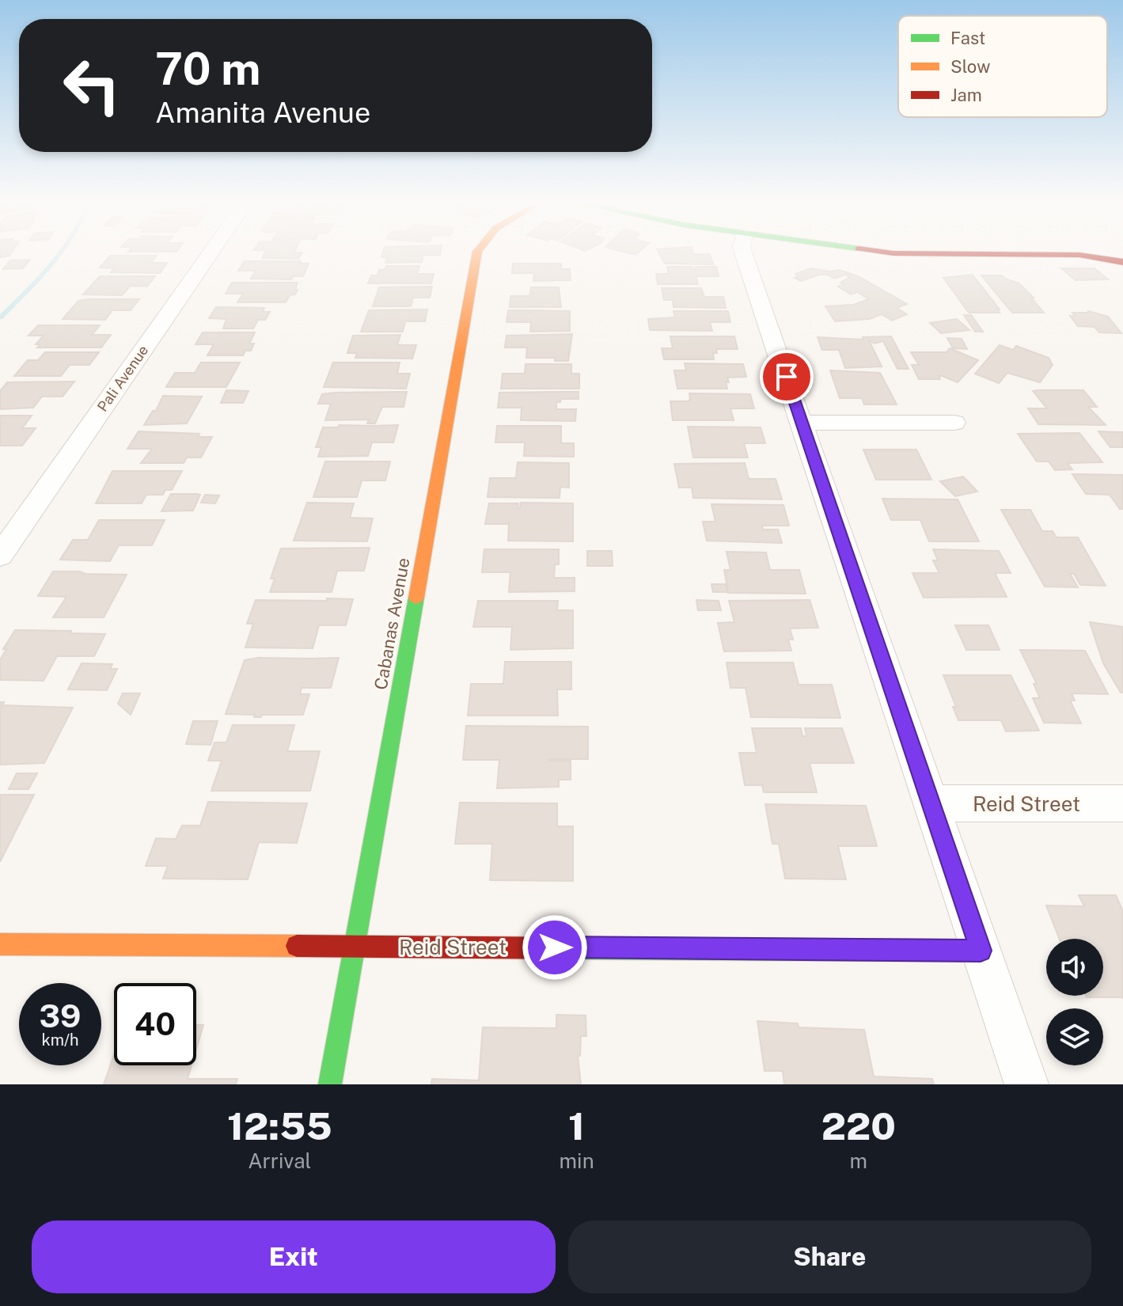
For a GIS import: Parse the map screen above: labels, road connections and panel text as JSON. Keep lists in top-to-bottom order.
{
  "streets": {
    "street": ["Pali Avenue", "Cabanas Avenue", "Reid Street"]
  },
  "crossings": [
    ["Cabanas Avenue", "Reid Street"]
  ],
  "legend": ["Fast", "Slow", "Jam"],
  "page": {
    "turn": ["70 m", "Amanita Avenue"],
    "speed": "39 km/h",
    "limit": "40",
    "eta": [
      "12:55",
      "Arrival",
      "1",
      "min",
      "220",
      "m"
    ],
    "buttons": ["Exit", "Share"]
  }
}
